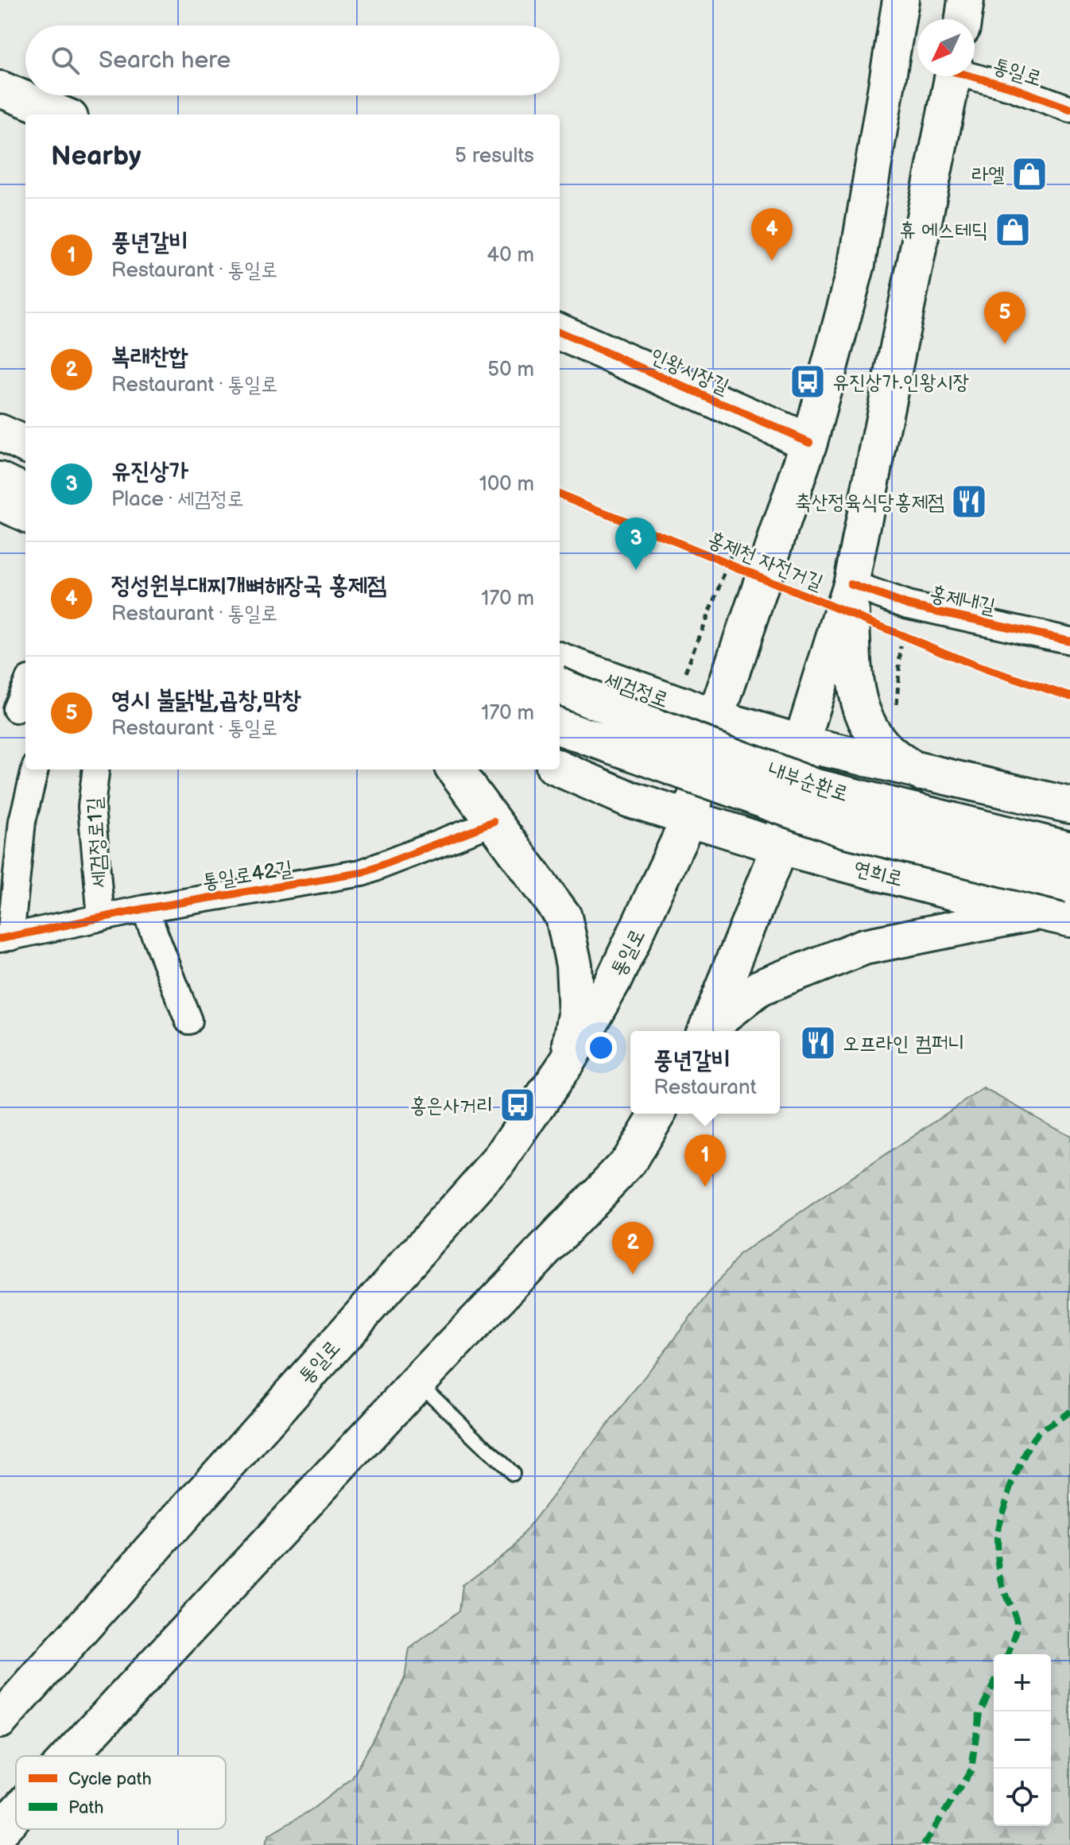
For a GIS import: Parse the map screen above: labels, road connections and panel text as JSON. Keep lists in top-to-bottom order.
{
  "streets": {
    "main road": [
      "통일로",
      "인왕시장길",
      "세검정로",
      "내부순환로",
      "연희로"
    ],
    "street": ["홍제내길", "세검정로1길", "통일로42길"],
    "cycle path": ["홍제천 자전거길"]
  },
  "crossings": [
    ["통일로", "인왕시장길"],
    ["통일로", "홍제내길"],
    ["통일로", "세검정로"],
    ["통일로", "연희로"],
    ["세검정로1길", "통일로42길"]
  ],
  "places": {
    "shop": ["라엘", "휴 에스테딕"],
    "bus stop": ["유진상가.인왕시장", "홍은사거리"],
    "restaurant": ["축산정육식당홍제점", "오프라인 컴퍼니"]
  },
  "legend": ["Cycle path", "Path"],
  "north": "bottom left",
  "page": {
    "search": "Search here",
    "heading": ["Nearby", "5 results"],
    "list": [
      {
        "mark": "1",
        "name": "풍년갈비",
        "note": "Restaurant · 통일로",
        "value": "40 m"
      },
      {
        "mark": "2",
        "name": "복래찬합",
        "note": "Restaurant · 통일로",
        "value": "50 m"
      },
      {
        "mark": "3",
        "name": "유진상가",
        "note": "Place · 세검정로",
        "value": "100 m"
      },
      {
        "mark": "4",
        "name": "정성원부대찌개뼈해장국 홍제점",
        "note": "Restaurant · 통일로",
        "value": "170 m"
      },
      {
        "mark": "5",
        "name": "영시 불닭발,곱창,막창",
        "note": "Restaurant · 통일로",
        "value": "170 m"
      }
    ],
    "pins": [
      "4",
      "5",
      "3",
      "1",
      "2"
    ],
    "popup": ["풍년갈비", "Restaurant"],
    "map_buttons": ["+", "−"]
  }
}
